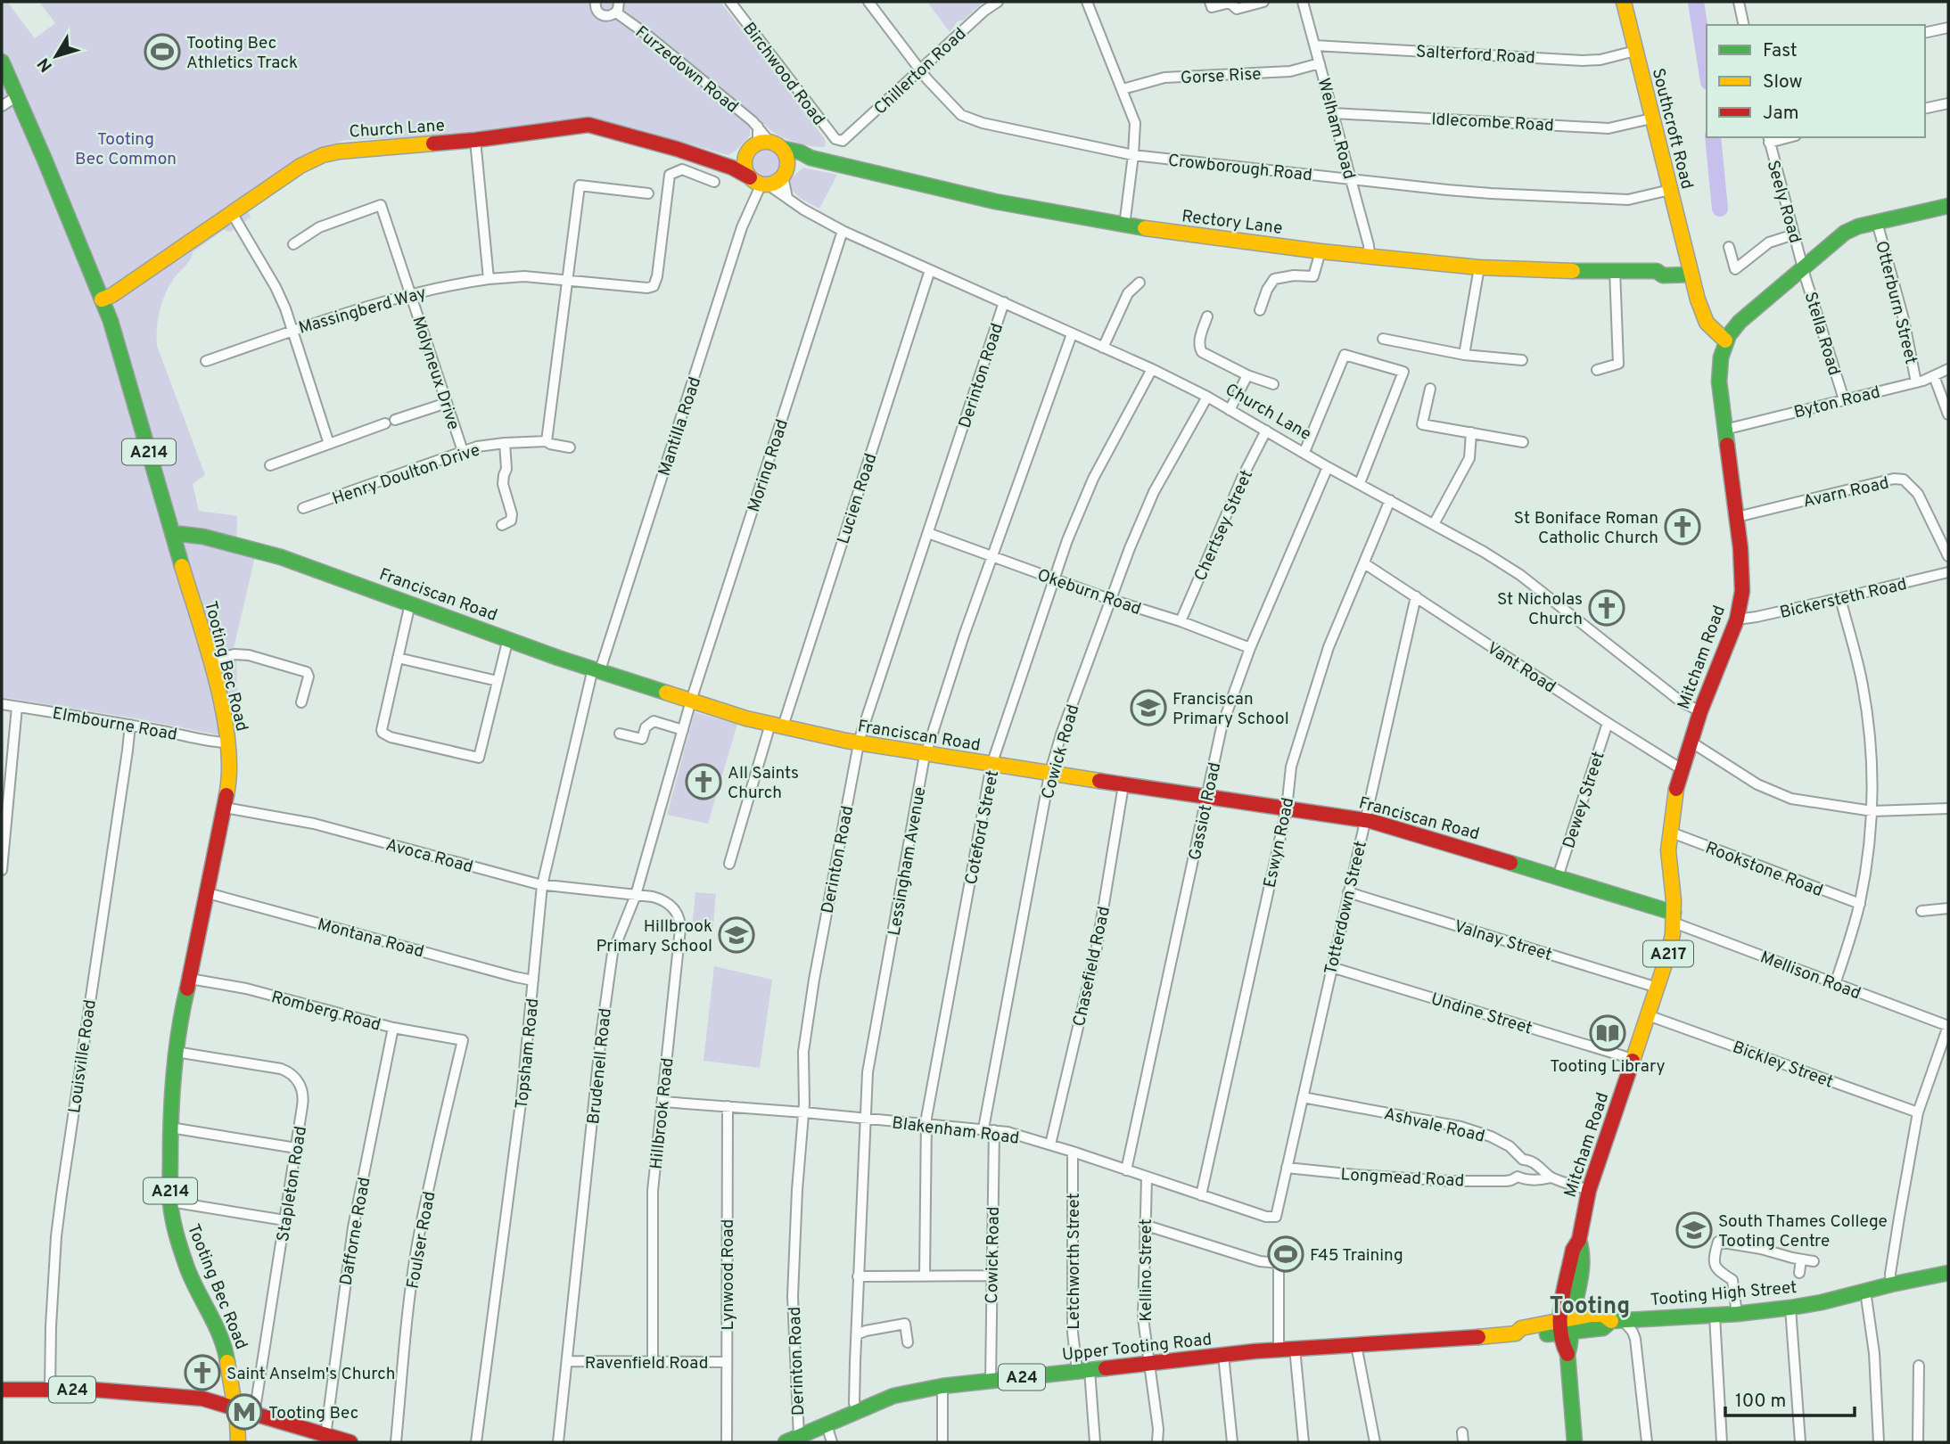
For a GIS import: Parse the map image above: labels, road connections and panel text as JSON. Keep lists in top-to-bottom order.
{
  "streets": {
    "main road": [
      "Church Lane",
      "Southcroft Road",
      "Rectory Lane",
      "A214",
      "Franciscan Road",
      "Mitcham Road",
      "Tooting Bec Road",
      "A217",
      "Tooting High Street",
      "Upper Tooting Road",
      "A24"
    ],
    "street": [
      "Salterford Road",
      "Furzedown Road",
      "Chillerton Road",
      "Birchwood Road",
      "Gorse Rise",
      "Idlecombe Road",
      "Welham Road",
      "Crowborough Road",
      "Seely Road",
      "Otterburn Street",
      "Massingberd Way",
      "Stella Road",
      "Molyneux Drive",
      "Derinton Road",
      "Byton Road",
      "Mantilla Road",
      "Moring Road",
      "Henry Doulton Drive",
      "Avarn Road",
      "Lucien Road",
      "Chertsey Street",
      "Okeburn Road",
      "Bickersteth Road",
      "Vant Road",
      "Elmbourne Road",
      "Cowick Road",
      "Dewey Street",
      "Gassiot Road",
      "Coteford Street",
      "Eswyn Road",
      "Avoca Road",
      "Lessingham Avenue",
      "Rookstone Road",
      "Totterdown Street",
      "Montana Road",
      "Valnay Street",
      "Chasefield Road",
      "Mellison Road",
      "Romberg Road",
      "Undine Street",
      "Topsham Road",
      "Louisville Road",
      "Bickley Street",
      "Brudenell Road",
      "Hillbrook Road",
      "Ashvale Road",
      "Blakenham Road",
      "Longmead Road",
      "Stapleton Road",
      "Dafforne Road",
      "Foulser Road",
      "Letchworth Street",
      "Kellino Street",
      "Lynwood Road",
      "Ravenfield Road"
    ]
  },
  "crossings": [
    ["Salterford Road", "Welham Road"],
    ["Salterford Road", "Southcroft Road"],
    ["Furzedown Road", "Church Lane"],
    ["Furzedown Road", "Rectory Lane"],
    ["Furzedown Road", "Mantilla Road"],
    ["Chillerton Road", "Birchwood Road"],
    ["Chillerton Road", "Crowborough Road"],
    ["Gorse Rise", "Welham Road"],
    ["Idlecombe Road", "Welham Road"],
    ["Idlecombe Road", "Southcroft Road"],
    ["Church Lane", "Rectory Lane"],
    ["Church Lane", "Massingberd Way"],
    ["Church Lane", "Derinton Road"],
    ["Church Lane", "Mantilla Road"],
    ["Church Lane", "Moring Road"],
    ["Church Lane", "Lucien Road"],
    ["Church Lane", "Chertsey Street"],
    ["Church Lane", "Mitcham Road"],
    ["Church Lane", "Tooting Bec Road"],
    ["Church Lane", "Cowick Road"],
    ["Church Lane", "Gassiot Road"],
    ["Church Lane", "Coteford Street"],
    ["Church Lane", "Eswyn Road"],
    ["Church Lane", "Lessingham Avenue"],
    ["Welham Road", "Crowborough Road"],
    ["Welham Road", "Rectory Lane"],
    ["Southcroft Road", "Crowborough Road"],
    ["Southcroft Road", "Rectory Lane"],
    ["Southcroft Road", "Mitcham Road"],
    ["Seely Road", "Stella Road"],
    ["Seely Road", "Mitcham Road"],
    ["Rectory Lane", "Mantilla Road"],
    ["Otterburn Street", "Byton Road"],
    ["Otterburn Street", "Mitcham Road"],
    ["Massingberd Way", "Molyneux Drive"],
    ["Stella Road", "Byton Road"],
    ["Stella Road", "Mitcham Road"],
    ["Molyneux Drive", "Henry Doulton Drive"],
    ["Derinton Road", "Okeburn Road"],
    ["Derinton Road", "Franciscan Road"],
    ["Derinton Road", "Blakenham Road"],
    ["Derinton Road", "Upper Tooting Road"],
    ["Byton Road", "Mitcham Road"],
    ["Mantilla Road", "Franciscan Road"],
    ["Mantilla Road", "Topsham Road"],
    ["A214", "Tooting Bec Road"],
    ["A214", "A24"],
    ["Moring Road", "Franciscan Road"],
    ["Moring Road", "Brudenell Road"],
    ["Avarn Road", "Mitcham Road"],
    ["Lucien Road", "Franciscan Road"],
    ["Chertsey Street", "Okeburn Road"],
    ["Okeburn Road", "Cowick Road"],
    ["Okeburn Road", "Gassiot Road"],
    ["Okeburn Road", "Coteford Street"],
    ["Okeburn Road", "Lessingham Avenue"],
    ["Franciscan Road", "Mitcham Road"],
    ["Franciscan Road", "Tooting Bec Road"],
    ["Franciscan Road", "Cowick Road"],
    ["Franciscan Road", "Dewey Street"],
    ["Franciscan Road", "Gassiot Road"],
    ["Franciscan Road", "Coteford Street"],
    ["Franciscan Road", "Eswyn Road"],
    ["Franciscan Road", "Lessingham Avenue"],
    ["Franciscan Road", "Totterdown Street"],
    ["Franciscan Road", "Chasefield Road"],
    ["Franciscan Road", "Mellison Road"],
    ["Franciscan Road", "Topsham Road"],
    ["Franciscan Road", "Brudenell Road"],
    ["Bickersteth Road", "Mitcham Road"],
    ["Mitcham Road", "Vant Road"],
    ["Mitcham Road", "Rookstone Road"],
    ["Mitcham Road", "Valnay Street"],
    ["Mitcham Road", "A217"],
    ["Mitcham Road", "Mellison Road"],
    ["Mitcham Road", "Undine Street"],
    ["Mitcham Road", "Bickley Street"],
    ["Mitcham Road", "Ashvale Road"],
    ["Mitcham Road", "Tooting High Street"],
    ["Tooting Bec Road", "Elmbourne Road"],
    ["Tooting Bec Road", "Avoca Road"],
    ["Tooting Bec Road", "Montana Road"],
    ["Tooting Bec Road", "Romberg Road"],
    ["Tooting Bec Road", "Stapleton Road"],
    ["Tooting Bec Road", "A24"],
    ["Vant Road", "Dewey Street"],
    ["Vant Road", "Eswyn Road"],
    ["Vant Road", "Totterdown Street"],
    ["Elmbourne Road", "Louisville Road"],
    ["Cowick Road", "Blakenham Road"],
    ["Cowick Road", "Upper Tooting Road"],
    ["Gassiot Road", "Blakenham Road"],
    ["Coteford Street", "Blakenham Road"],
    ["Eswyn Road", "Blakenham Road"],
    ["Avoca Road", "Topsham Road"],
    ["Avoca Road", "Brudenell Road"],
    ["Avoca Road", "Hillbrook Road"],
    ["Lessingham Avenue", "Blakenham Road"],
    ["Lessingham Avenue", "Upper Tooting Road"],
    ["Totterdown Street", "Valnay Street"],
    ["Totterdown Street", "Undine Street"],
    ["Totterdown Street", "Ashvale Road"],
    ["Totterdown Street", "Blakenham Road"],
    ["Totterdown Street", "Longmead Road"],
    ["Montana Road", "Topsham Road"],
    ["A217", "Tooting High Street"],
    ["Chasefield Road", "Blakenham Road"],
    ["Romberg Road", "Dafforne Road"],
    ["Romberg Road", "Foulser Road"],
    ["Louisville Road", "A24"],
    ["Brudenell Road", "Hillbrook Road"],
    ["Brudenell Road", "Ravenfield Road"],
    ["Hillbrook Road", "Blakenham Road"],
    ["Hillbrook Road", "Ravenfield Road"],
    ["Ashvale Road", "Longmead Road"],
    ["Blakenham Road", "Letchworth Street"],
    ["Blakenham Road", "Kellino Street"],
    ["Blakenham Road", "Lynwood Road"],
    ["Stapleton Road", "A24"],
    ["Dafforne Road", "A24"],
    ["Letchworth Street", "Upper Tooting Road"],
    ["Kellino Street", "Upper Tooting Road"],
    ["Lynwood Road", "Ravenfield Road"],
    ["Tooting High Street", "Upper Tooting Road"]
  ],
  "districts": ["Tooting"],
  "parks": ["Tooting Bec Common"],
  "places": {
    "sports": ["Tooting Bec Athletics Track", "F45 Training"],
    "church": [
      "St Boniface Roman Catholic Church",
      "St Nicholas Church",
      "All Saints Church",
      "Saint Anselm's Church"
    ],
    "school or university": ["Franciscan Primary School", "Hillbrook Primary School", "South Thames College Tooting Centre"],
    "library": ["Tooting Library"],
    "metro station": ["Tooting Bec"]
  },
  "legend": ["Fast", "Slow", "Jam"],
  "scale_bar": "100 m",
  "north": "bottom left"
}
